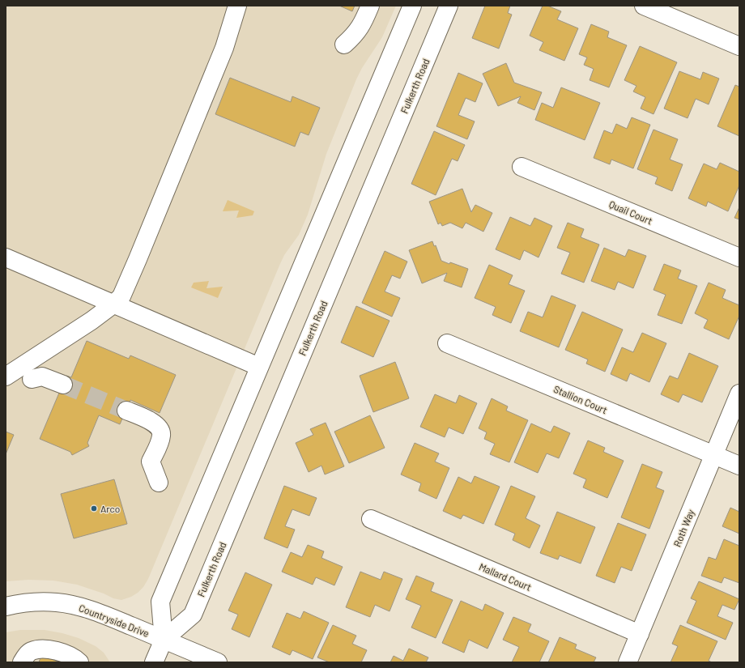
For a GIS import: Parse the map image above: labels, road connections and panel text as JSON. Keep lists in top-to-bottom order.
{
  "streets": {
    "street": [
      "Fulkerth Road",
      "Quail Court",
      "Stallion Court",
      "Roth Way",
      "Mallard Court",
      "Countryside Drive"
    ]
  },
  "crossings": [
    ["Fulkerth Road", "Countryside Drive"],
    ["Stallion Court", "Roth Way"],
    ["Roth Way", "Mallard Court"]
  ],
  "places": ["Arco"]
}
